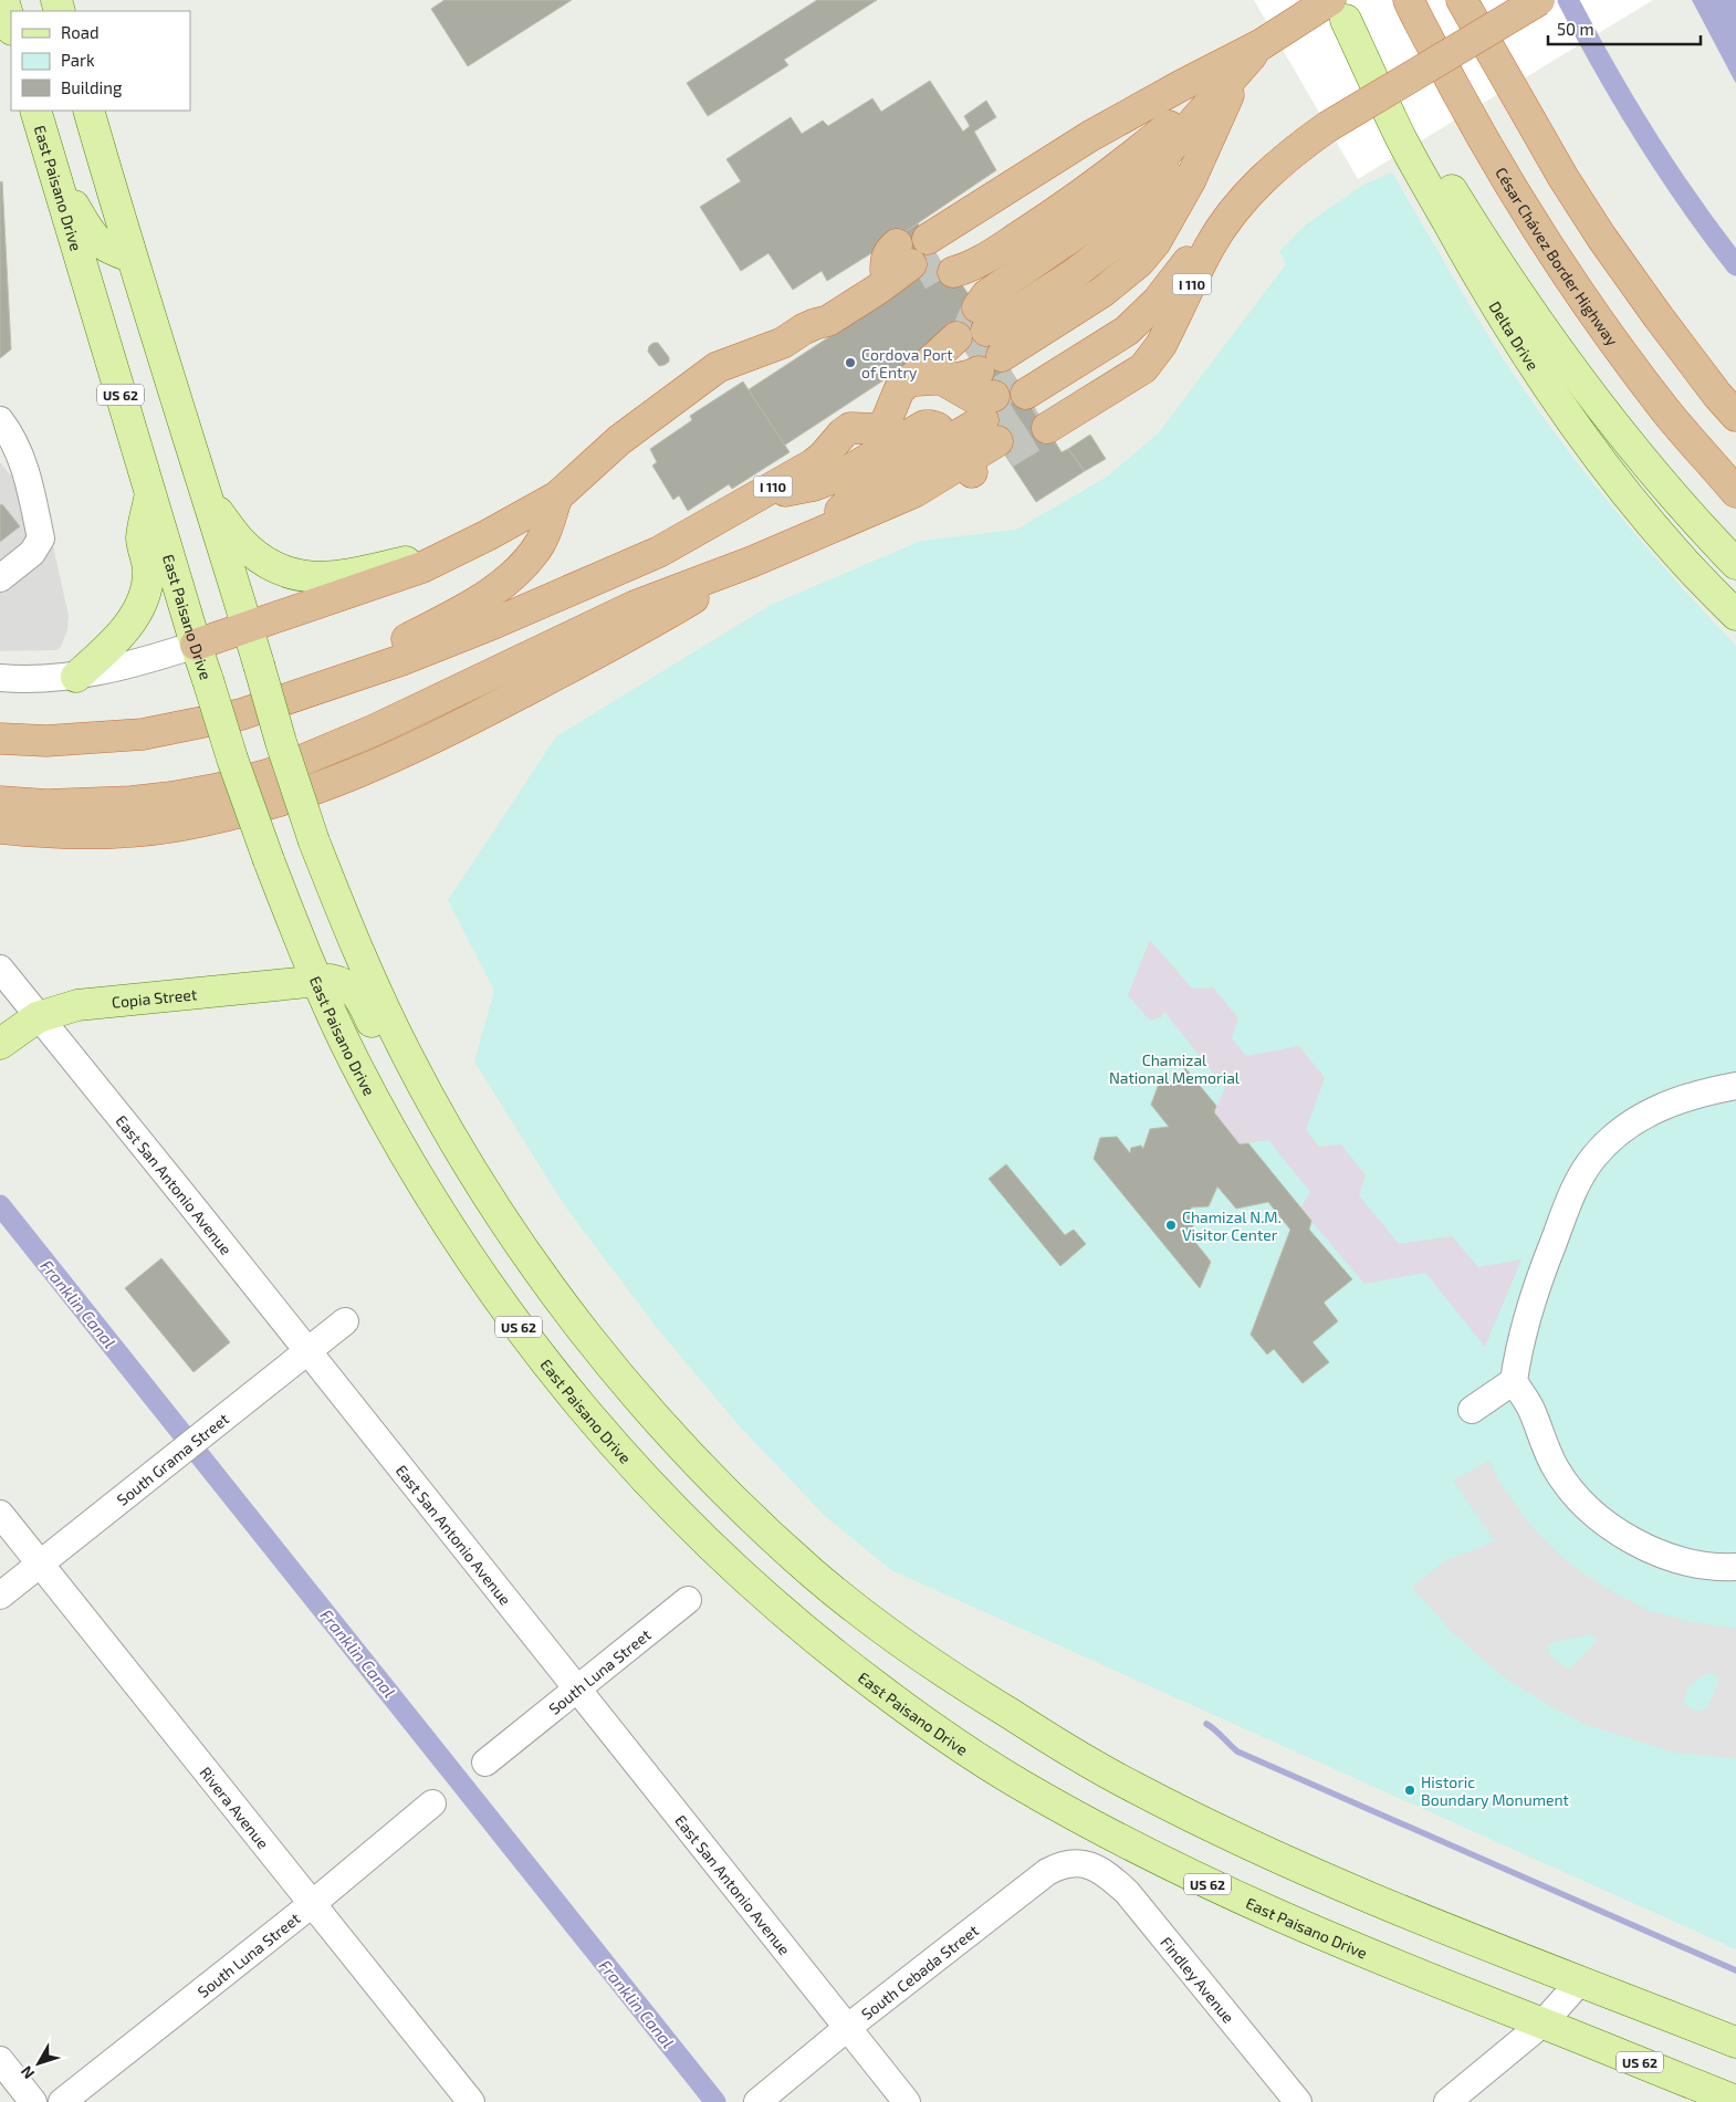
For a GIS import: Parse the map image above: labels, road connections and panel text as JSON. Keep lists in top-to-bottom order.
{
  "streets": {
    "highway": ["César Chávez Border Highway", "I 110"],
    "main road": [
      "East Paisano Drive",
      "Delta Drive",
      "US 62",
      "Copia Street"
    ],
    "street": [
      "East San Antonio Avenue",
      "South Grama Street",
      "South Luna Street",
      "Rivera Avenue",
      "South Cebada Street",
      "Findley Avenue"
    ]
  },
  "crossings": [
    ["East Paisano Drive", "Copia Street"],
    ["Copia Street", "East San Antonio Avenue"],
    ["East San Antonio Avenue", "South Grama Street"],
    ["East San Antonio Avenue", "South Luna Street"],
    ["East San Antonio Avenue", "South Cebada Street"],
    ["South Grama Street", "Rivera Avenue"],
    ["South Luna Street", "Rivera Avenue"],
    ["South Cebada Street", "Findley Avenue"]
  ],
  "water": ["Franklin Canal"],
  "parks": ["Chamizal National Memorial"],
  "places": ["Cordova Port of Entry", "Chamizal N.M. Visitor Center", "Historic Boundary Monument"],
  "legend": ["Road", "Park", "Building"],
  "scale_bar": "50 m",
  "north": "bottom left"
}
